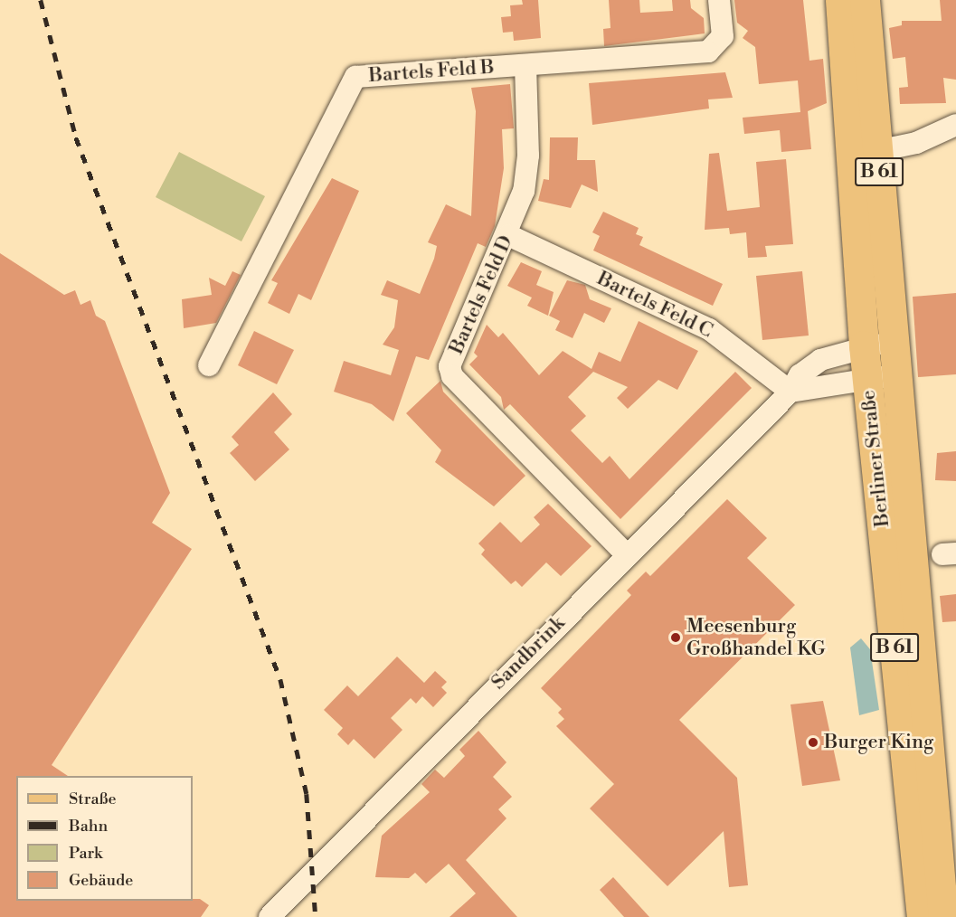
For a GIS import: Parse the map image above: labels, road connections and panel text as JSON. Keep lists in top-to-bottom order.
{
  "streets": {
    "main road": ["B 61", "Berliner Straße"],
    "street": [
      "Bartels Feld B",
      "Bartels Feld D",
      "Bartels Feld C",
      "Sandbrink"
    ]
  },
  "crossings": [
    ["Bartels Feld B", "Bartels Feld D"],
    ["Bartels Feld D", "Bartels Feld C"],
    ["Bartels Feld D", "Sandbrink"],
    ["Bartels Feld C", "Sandbrink"],
    ["Berliner Straße", "Sandbrink"]
  ],
  "places": ["Meesenburg Großhandel KG", "Burger King"],
  "legend": [
    "Straße",
    "Bahn",
    "Park",
    "Gebäude"
  ]
}
